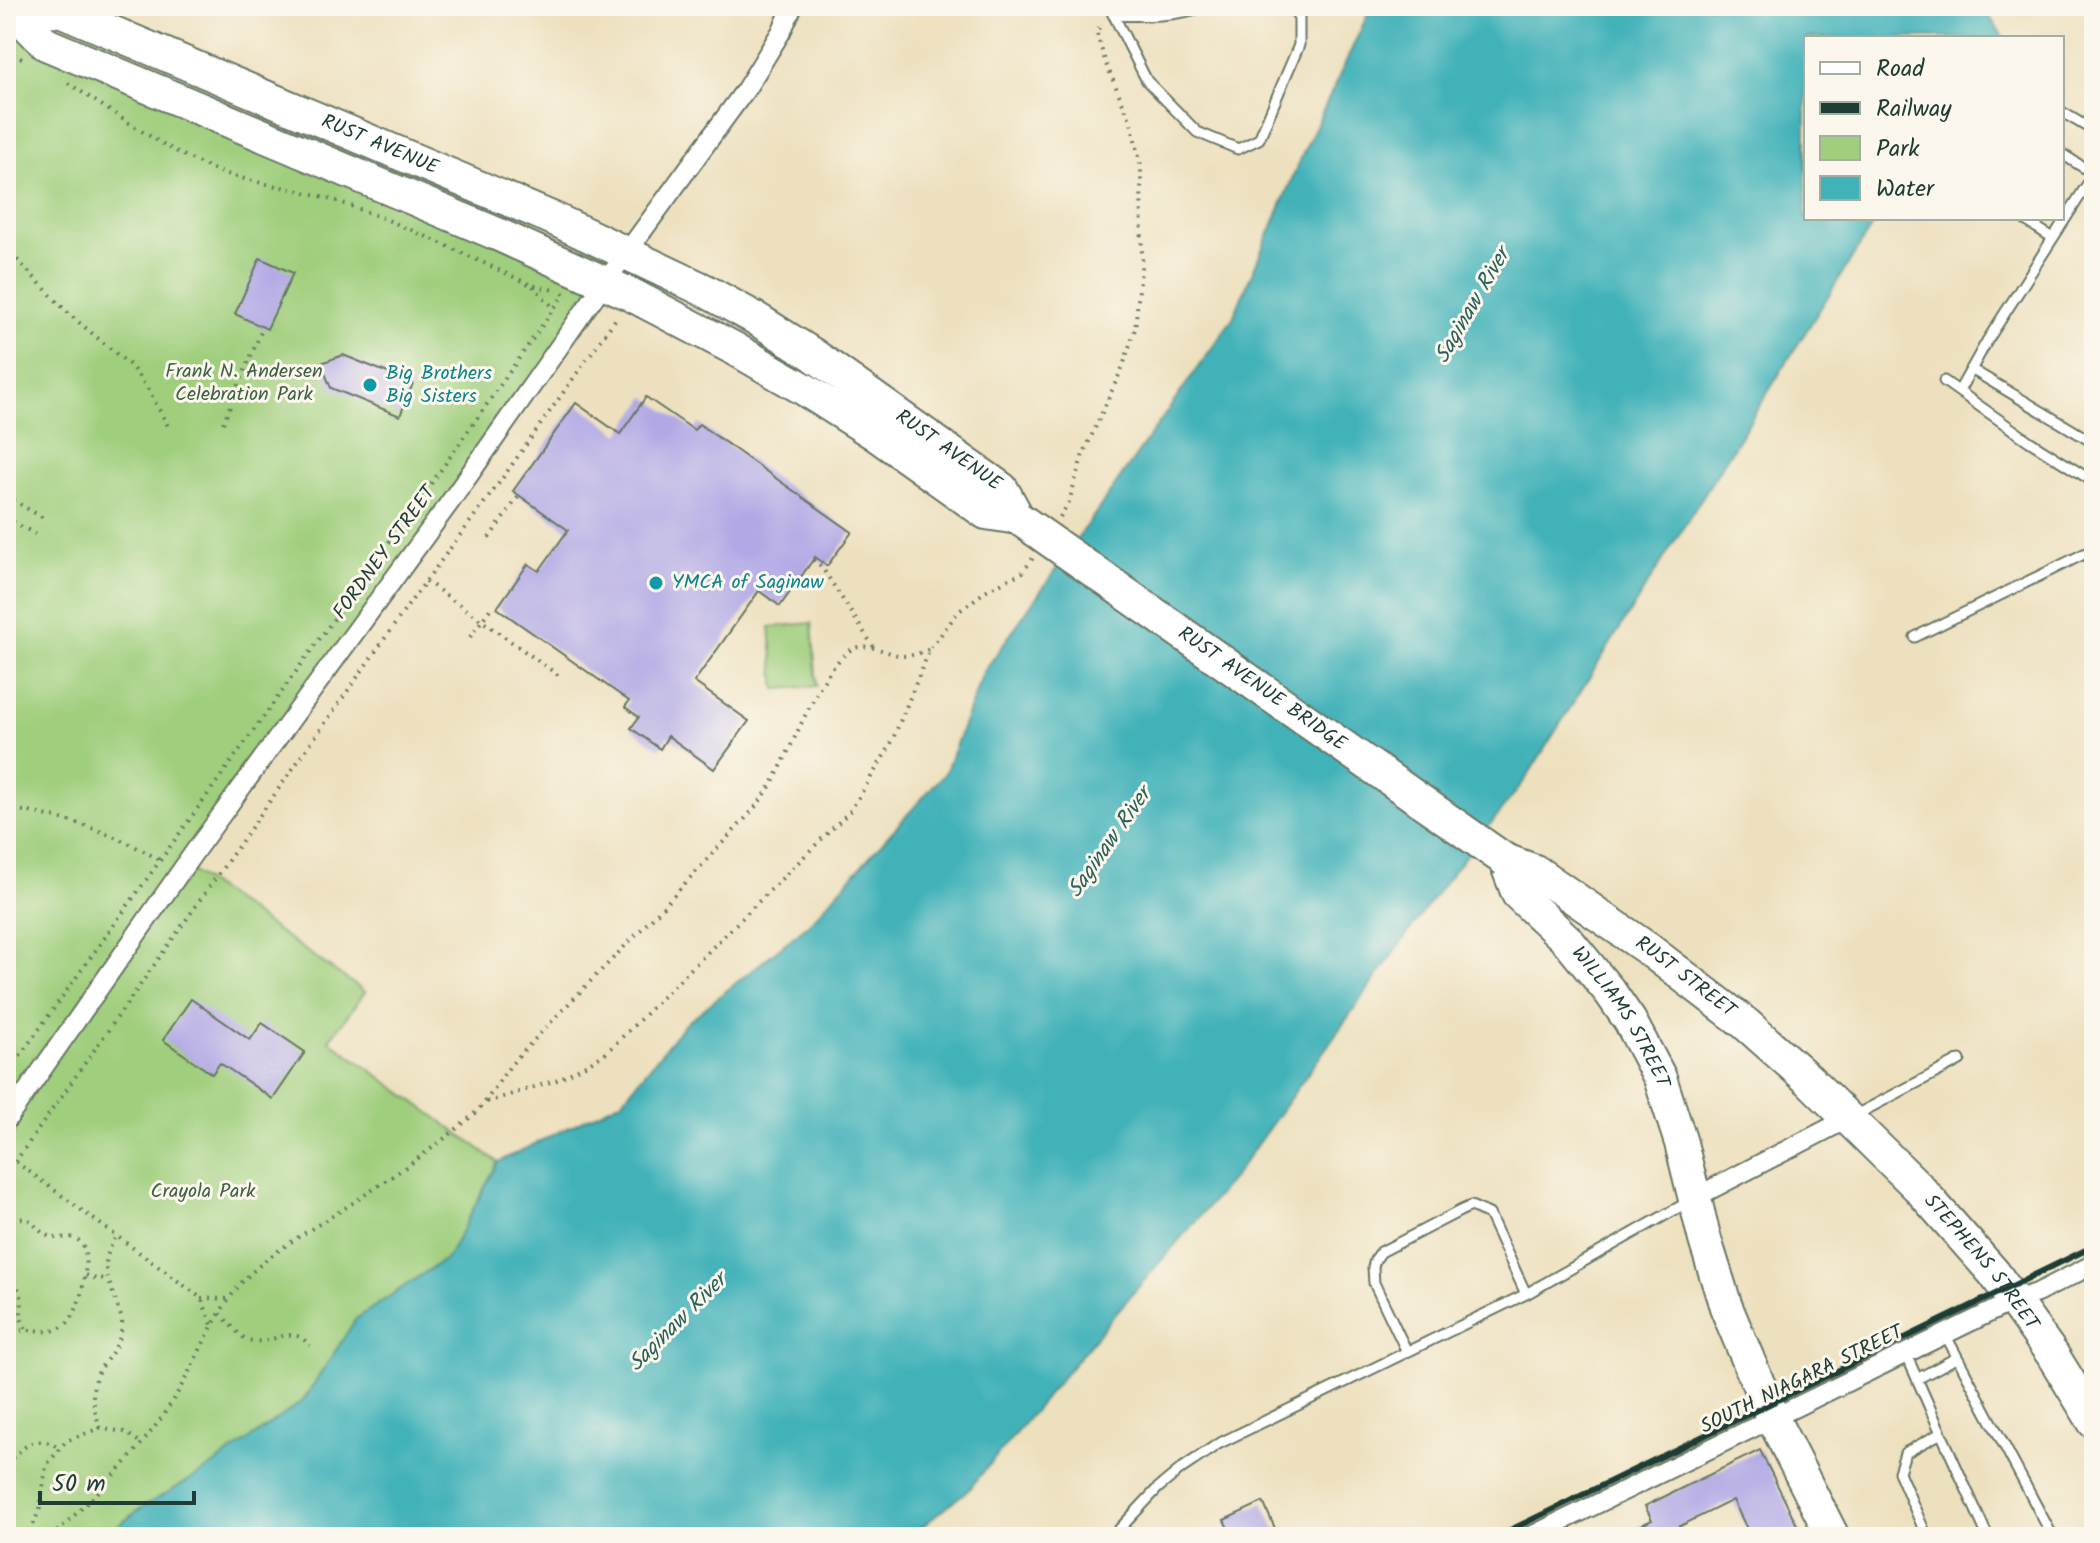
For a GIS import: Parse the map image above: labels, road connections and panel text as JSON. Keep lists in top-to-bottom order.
{
  "streets": {
    "highway": [
      "RUST AVENUE",
      "RUST AVENUE BRIDGE",
      "RUST STREET",
      "WILLIAMS STREET",
      "STEPHENS STREET"
    ],
    "street": ["FORDNEY STREET", "SOUTH NIAGARA STREET"]
  },
  "crossings": [
    ["RUST AVENUE", "FORDNEY STREET"],
    ["RUST AVENUE", "RUST AVENUE BRIDGE"],
    ["RUST AVENUE BRIDGE", "RUST STREET"],
    ["RUST AVENUE BRIDGE", "WILLIAMS STREET"],
    ["RUST STREET", "WILLIAMS STREET"],
    ["RUST STREET", "STEPHENS STREET"],
    ["WILLIAMS STREET", "SOUTH NIAGARA STREET"],
    ["STEPHENS STREET", "SOUTH NIAGARA STREET"]
  ],
  "water": ["Saginaw River"],
  "parks": ["Frank N. Andersen Celebration Park", "Crayola Park"],
  "places": ["Big Brothers Big Sisters", "YMCA of Saginaw"],
  "legend": [
    "Road",
    "Railway",
    "Park",
    "Water"
  ],
  "scale_bar": "50 m"
}
